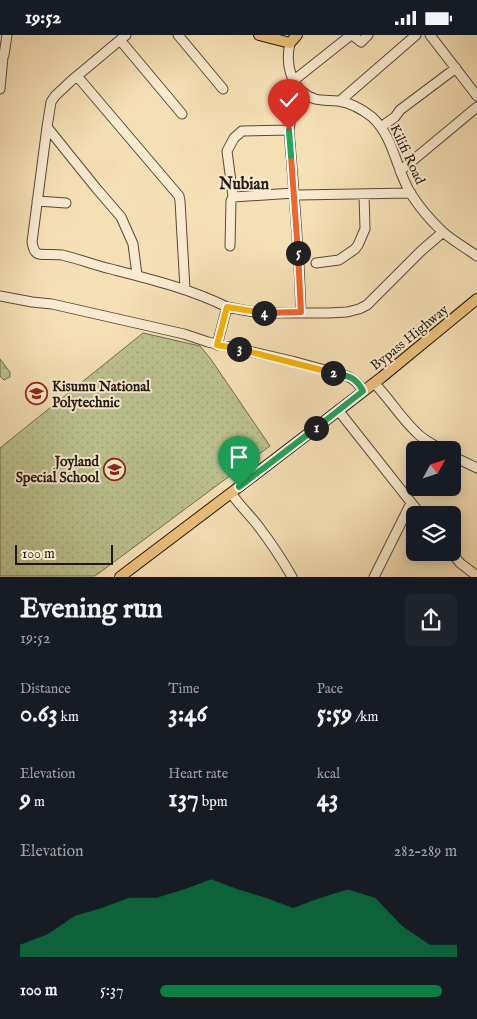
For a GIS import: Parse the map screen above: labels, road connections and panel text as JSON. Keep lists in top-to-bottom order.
{
  "streets": {
    "main road": ["Bypass Highway"],
    "street": ["Kilifi Road"]
  },
  "districts": ["Nubian"],
  "places": {
    "school or university": ["Kisumu National Polytechnic", "Joyland Special School"]
  },
  "scale_bar": "100 m",
  "north": "top right",
  "page": {
    "status": "19:52",
    "pins": [
      "5",
      "4",
      "3",
      "2",
      "1"
    ],
    "scale": "100 m",
    "heading": ["Evening run", "19:52"],
    "stats": [
      ["Distance", "0.63 km"],
      ["Time", "3:46"],
      ["Pace", "5:59 /km"],
      ["Elevation", "9 m"],
      ["Heart rate", "137 bpm"],
      ["kcal", "43"]
    ],
    "chart": ["Elevation", "282–289 m"],
    "list": [
      {
        "name": "100 m",
        "note": "5:37"
      }
    ]
  }
}
